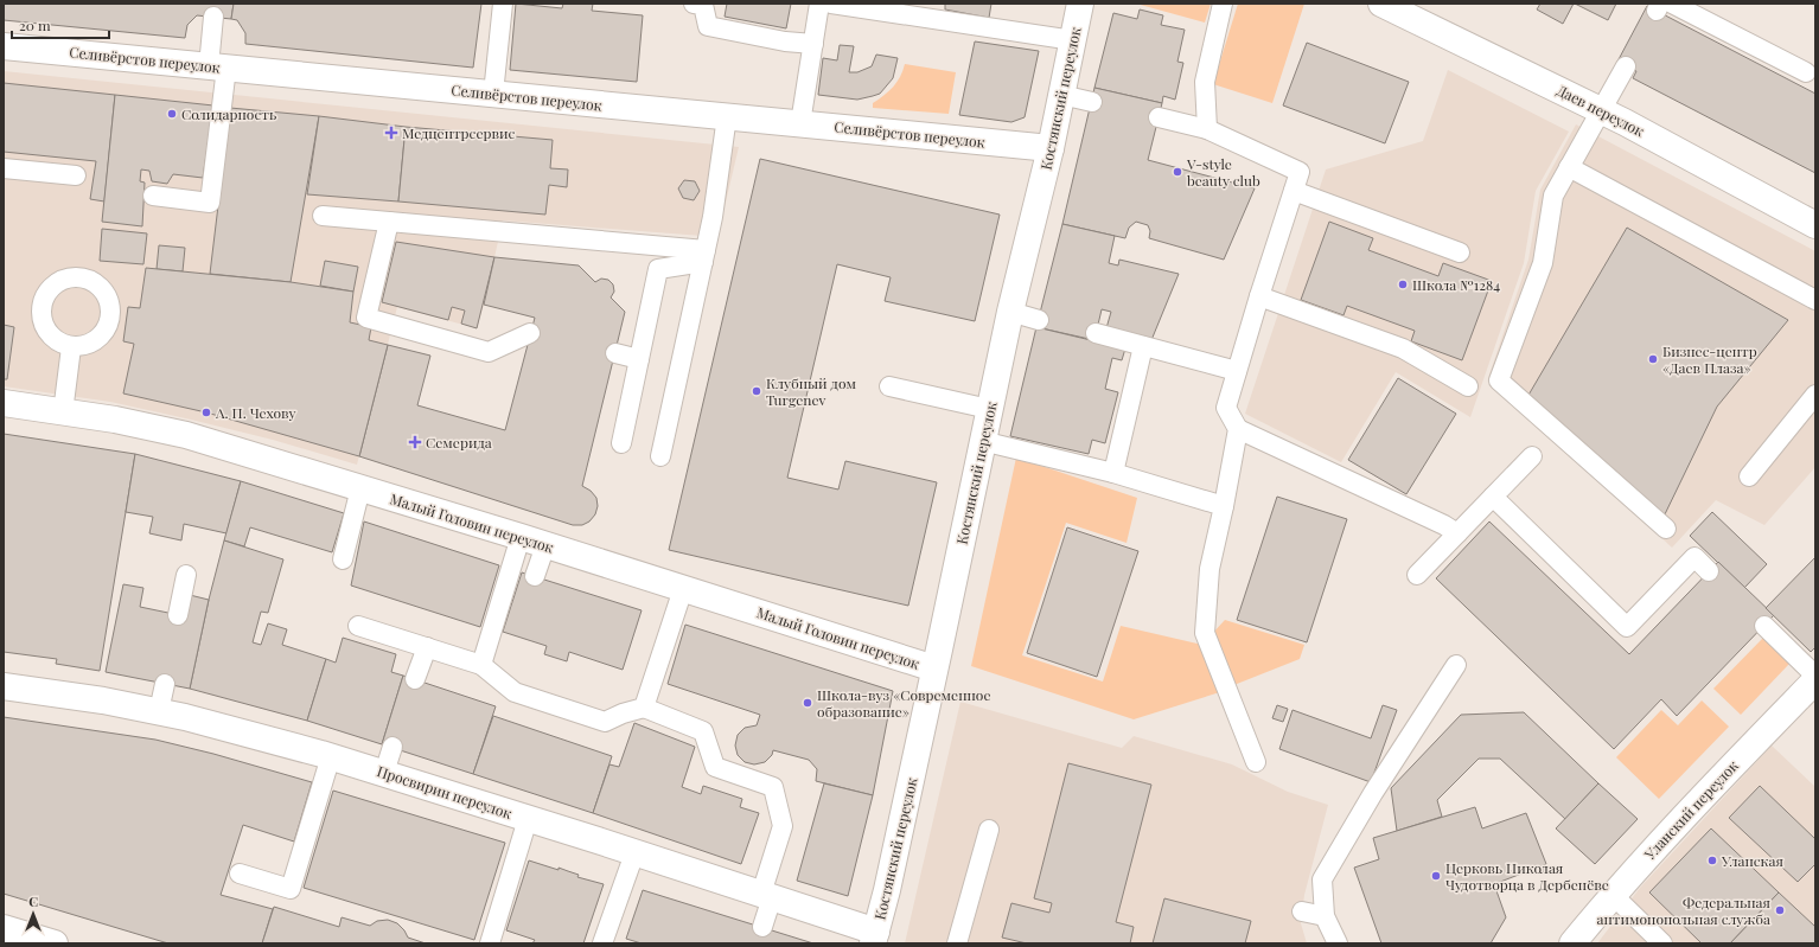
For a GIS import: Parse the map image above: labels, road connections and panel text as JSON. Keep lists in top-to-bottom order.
{
  "streets": {
    "street": [
      "Селивёрстов переулок",
      "Костянский переулок",
      "Даев переулок",
      "Малый Головин переулок",
      "Просвирин переулок",
      "Уланский переулок"
    ]
  },
  "crossings": [
    ["Селивёрстов переулок", "Костянский переулок"],
    ["Костянский переулок", "Малый Головин переулок"],
    ["Костянский переулок", "Просвирин переулок"]
  ],
  "places": {
    "other": [
      "Солидарность",
      "V-style beauty club",
      "Школа №1284",
      "Бизнес-центр «Даев Плаза»",
      "Клубный дом Turgenev",
      "А. П. Чехову",
      "Школа-вуз «Современное образование»",
      "Уланская",
      "Церковь Николая Чудотворца в Дербенёве",
      "Федеральная антимонопольная служба"
    ],
    "health": ["Медцентрсервис", "Семерида"]
  },
  "scale_bar": "20 m",
  "north": "top"
}
